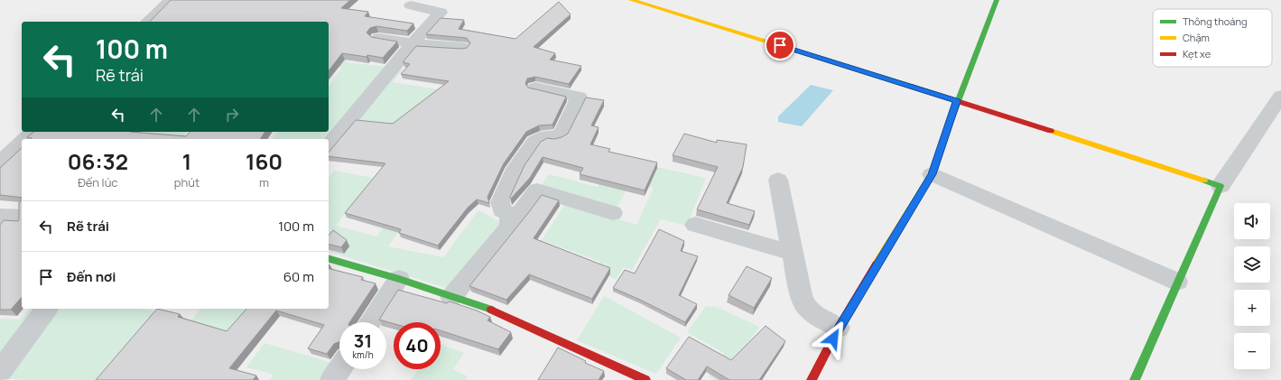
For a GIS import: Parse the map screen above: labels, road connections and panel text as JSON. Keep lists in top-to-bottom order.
{
  "legend": ["Thông thoáng", "Chậm", "Kẹt xe"],
  "page": {
    "turn": ["100 m", "Rẽ trái"],
    "eta": [
      "06:32",
      "Đến lúc",
      "1",
      "phút",
      "160",
      "m"
    ],
    "list": [
      {
        "name": "Rẽ trái",
        "value": "100 m"
      },
      {
        "name": "Đến nơi",
        "value": "60 m"
      }
    ],
    "map_buttons": ["+", "−"],
    "speed": "31 km/h",
    "limit": "40"
  }
}
